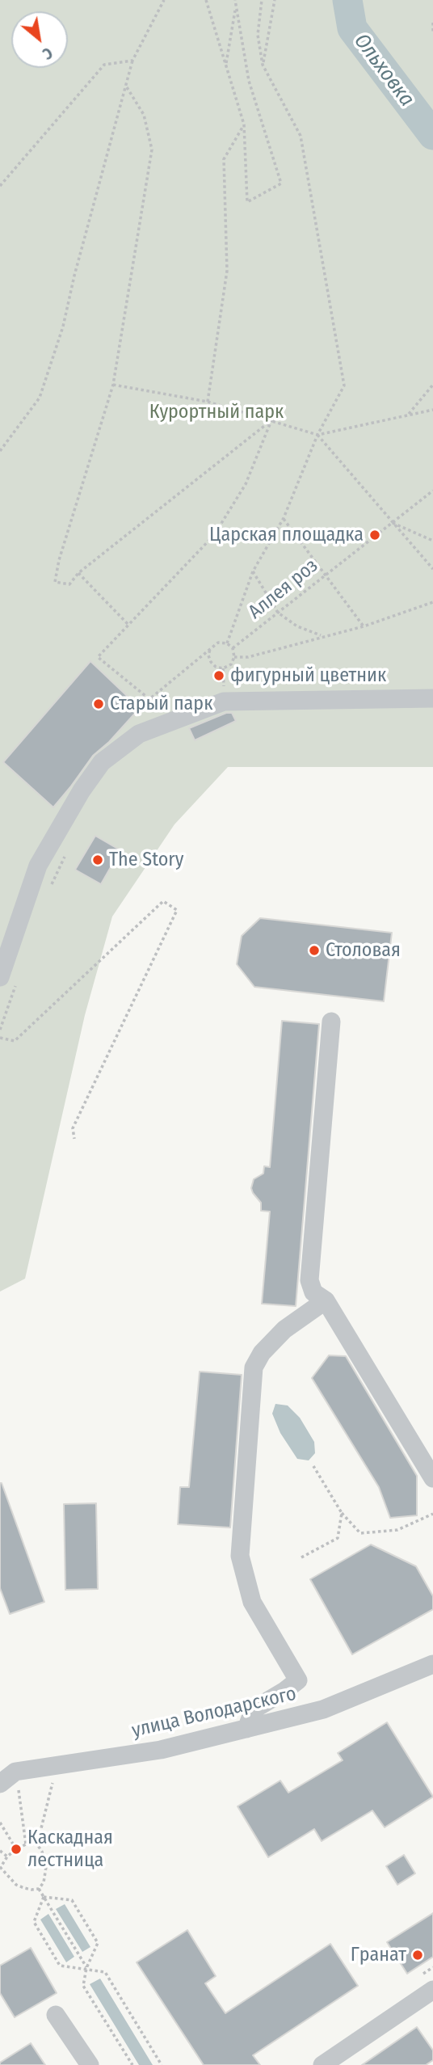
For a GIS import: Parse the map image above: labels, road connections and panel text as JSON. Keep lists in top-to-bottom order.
{
  "streets": {
    "street": ["улица Володарского"],
    "path": ["Аллея роз"]
  },
  "water": ["Ольховка"],
  "parks": ["Курортный парк"],
  "places": [
    "Царская площадка",
    "фигурный цветник",
    "Старый парк",
    "The Story",
    "Столовая",
    "Каскадная лестница",
    "Гранат"
  ],
  "north": "bottom right"
}
